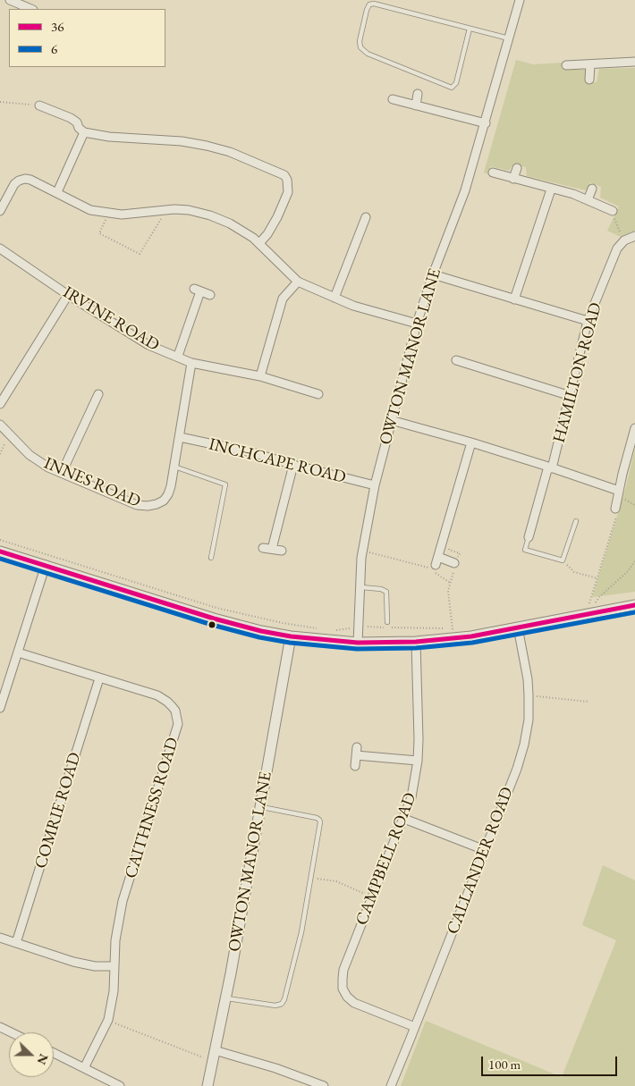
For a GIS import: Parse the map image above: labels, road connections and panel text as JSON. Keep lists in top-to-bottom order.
{
  "streets": {
    "street": [
      "IRVINE ROAD",
      "OWTON MANOR LANE",
      "HAMILTON ROAD",
      "INCHCAPE ROAD",
      "INNES ROAD",
      "CAITHNESS ROAD",
      "COMRIE ROAD",
      "CAMPBELL ROAD",
      "CALLANDER ROAD"
    ]
  },
  "crossings": [
    ["IRVINE ROAD", "INNES ROAD"],
    ["OWTON MANOR LANE", "INCHCAPE ROAD"],
    ["INCHCAPE ROAD", "INNES ROAD"],
    ["CAITHNESS ROAD", "COMRIE ROAD"],
    ["CAMPBELL ROAD", "CALLANDER ROAD"]
  ],
  "lines": ["transit line 36", "transit line 6"],
  "legend": ["36", "6"],
  "scale_bar": "100 m",
  "north": "right"
}
